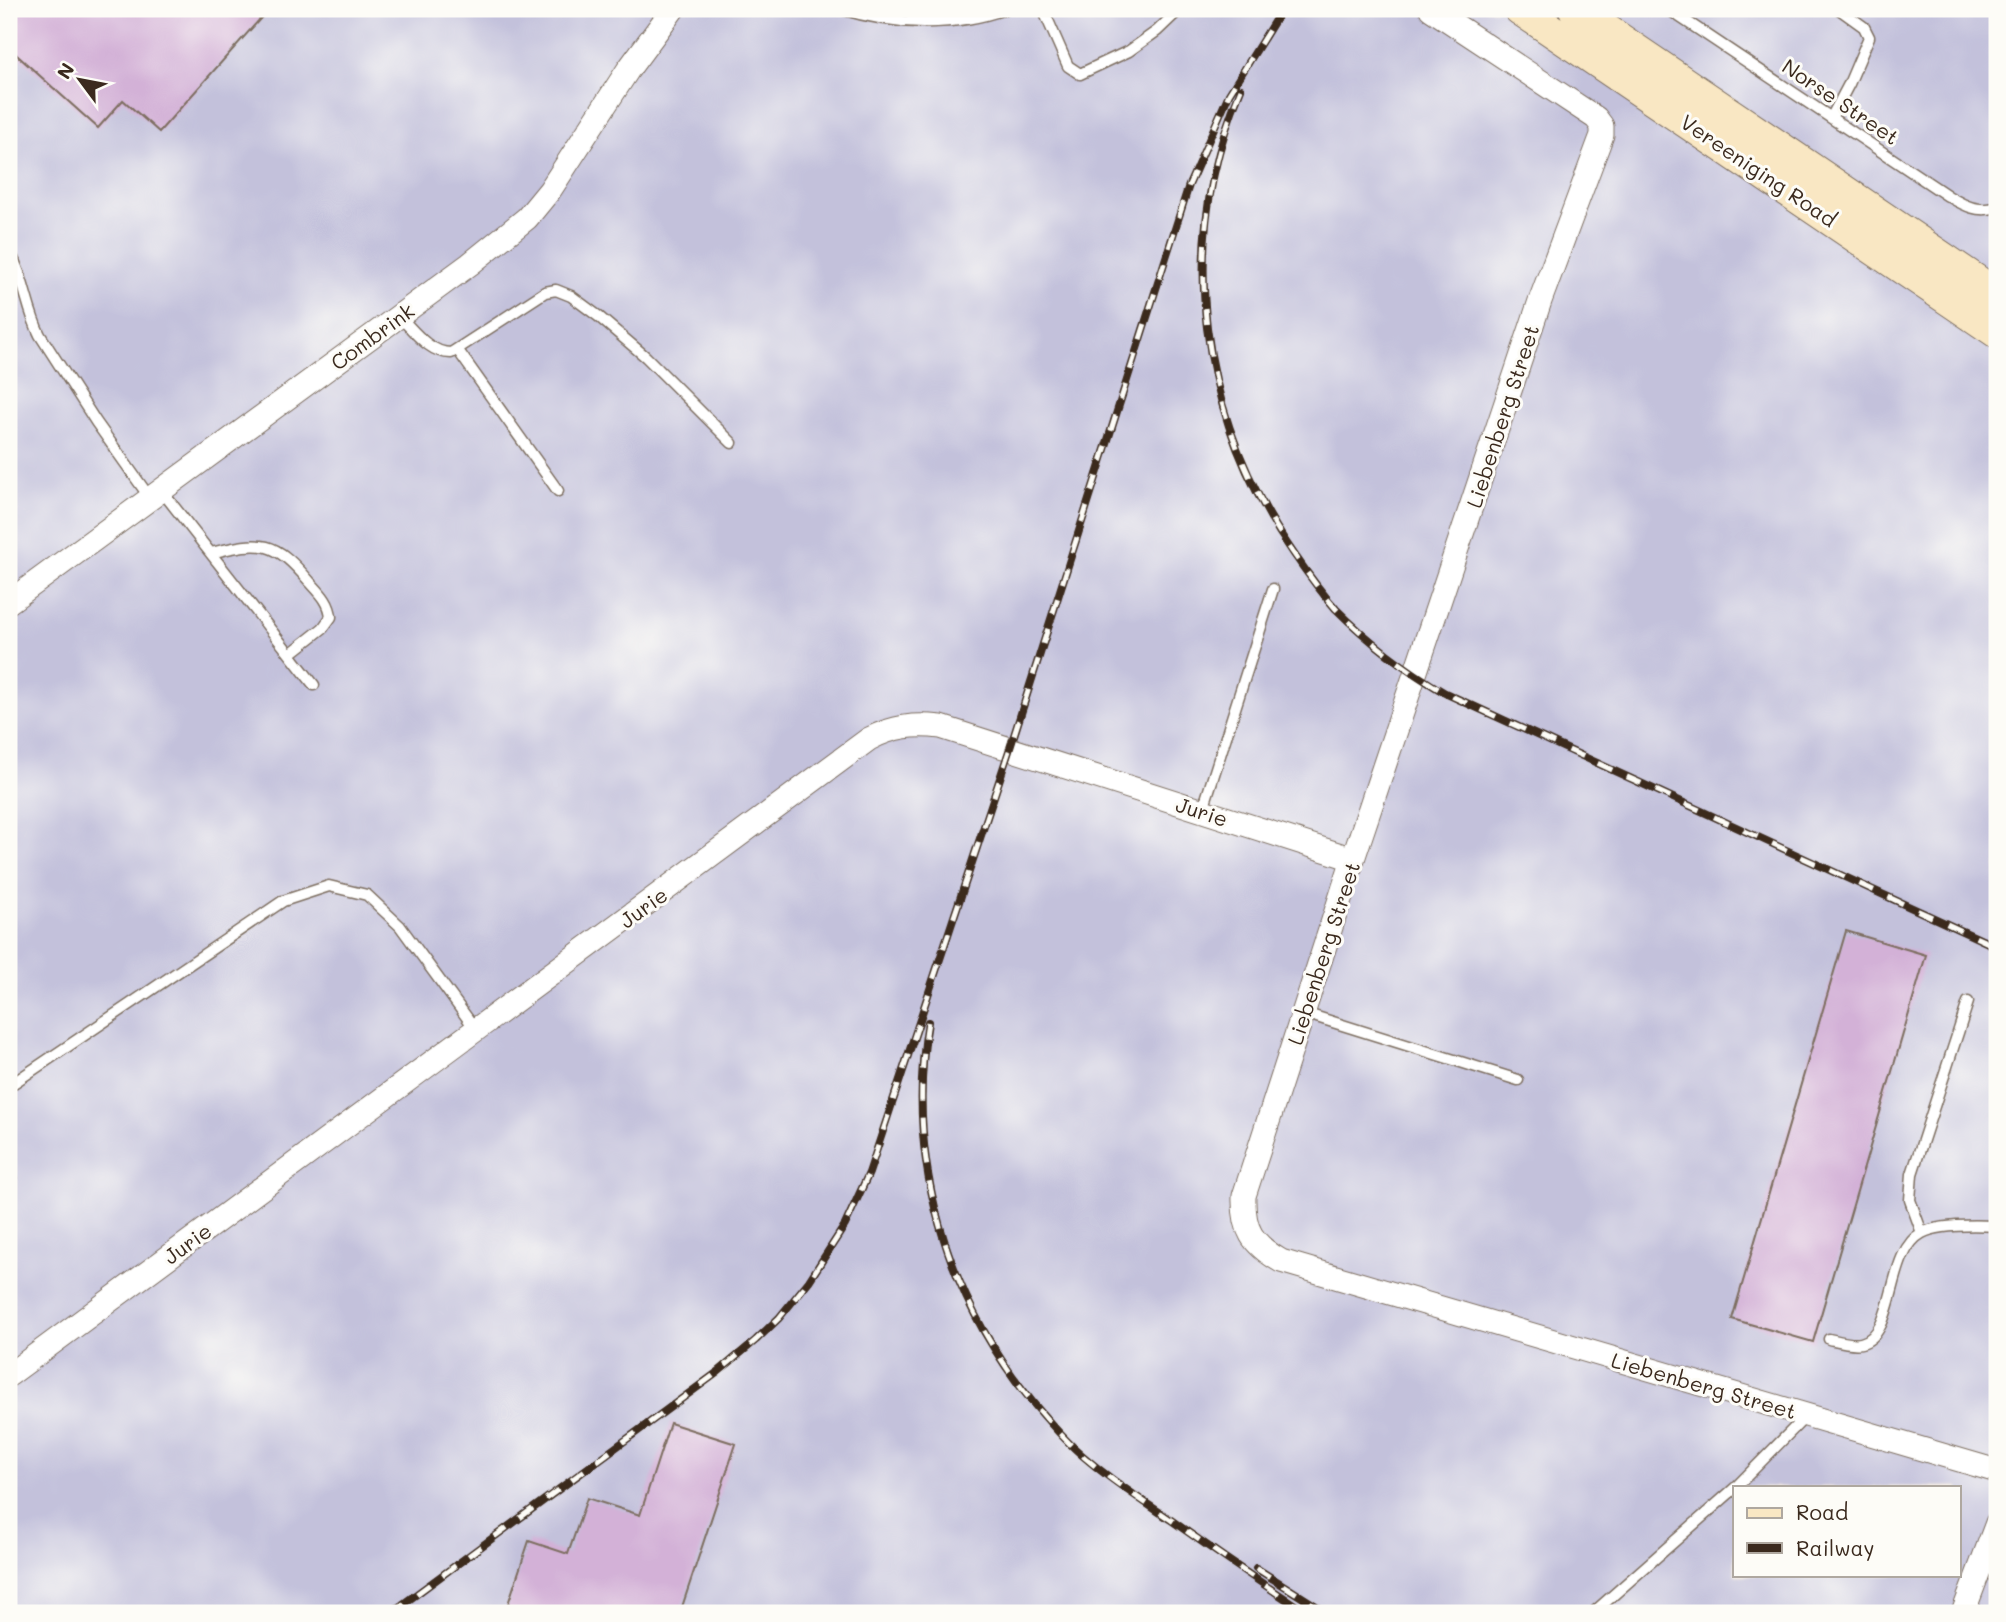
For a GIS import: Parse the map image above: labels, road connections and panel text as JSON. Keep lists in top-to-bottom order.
{
  "streets": {
    "main road": ["Vereeniging Road"],
    "street": ["Combrink", "Liebenberg Street", "Jurie"],
    "lane": ["Norse Street"]
  },
  "crossings": [
    ["Liebenberg Street", "Jurie"]
  ],
  "legend": ["Road", "Railway"],
  "north": "top left"
}
